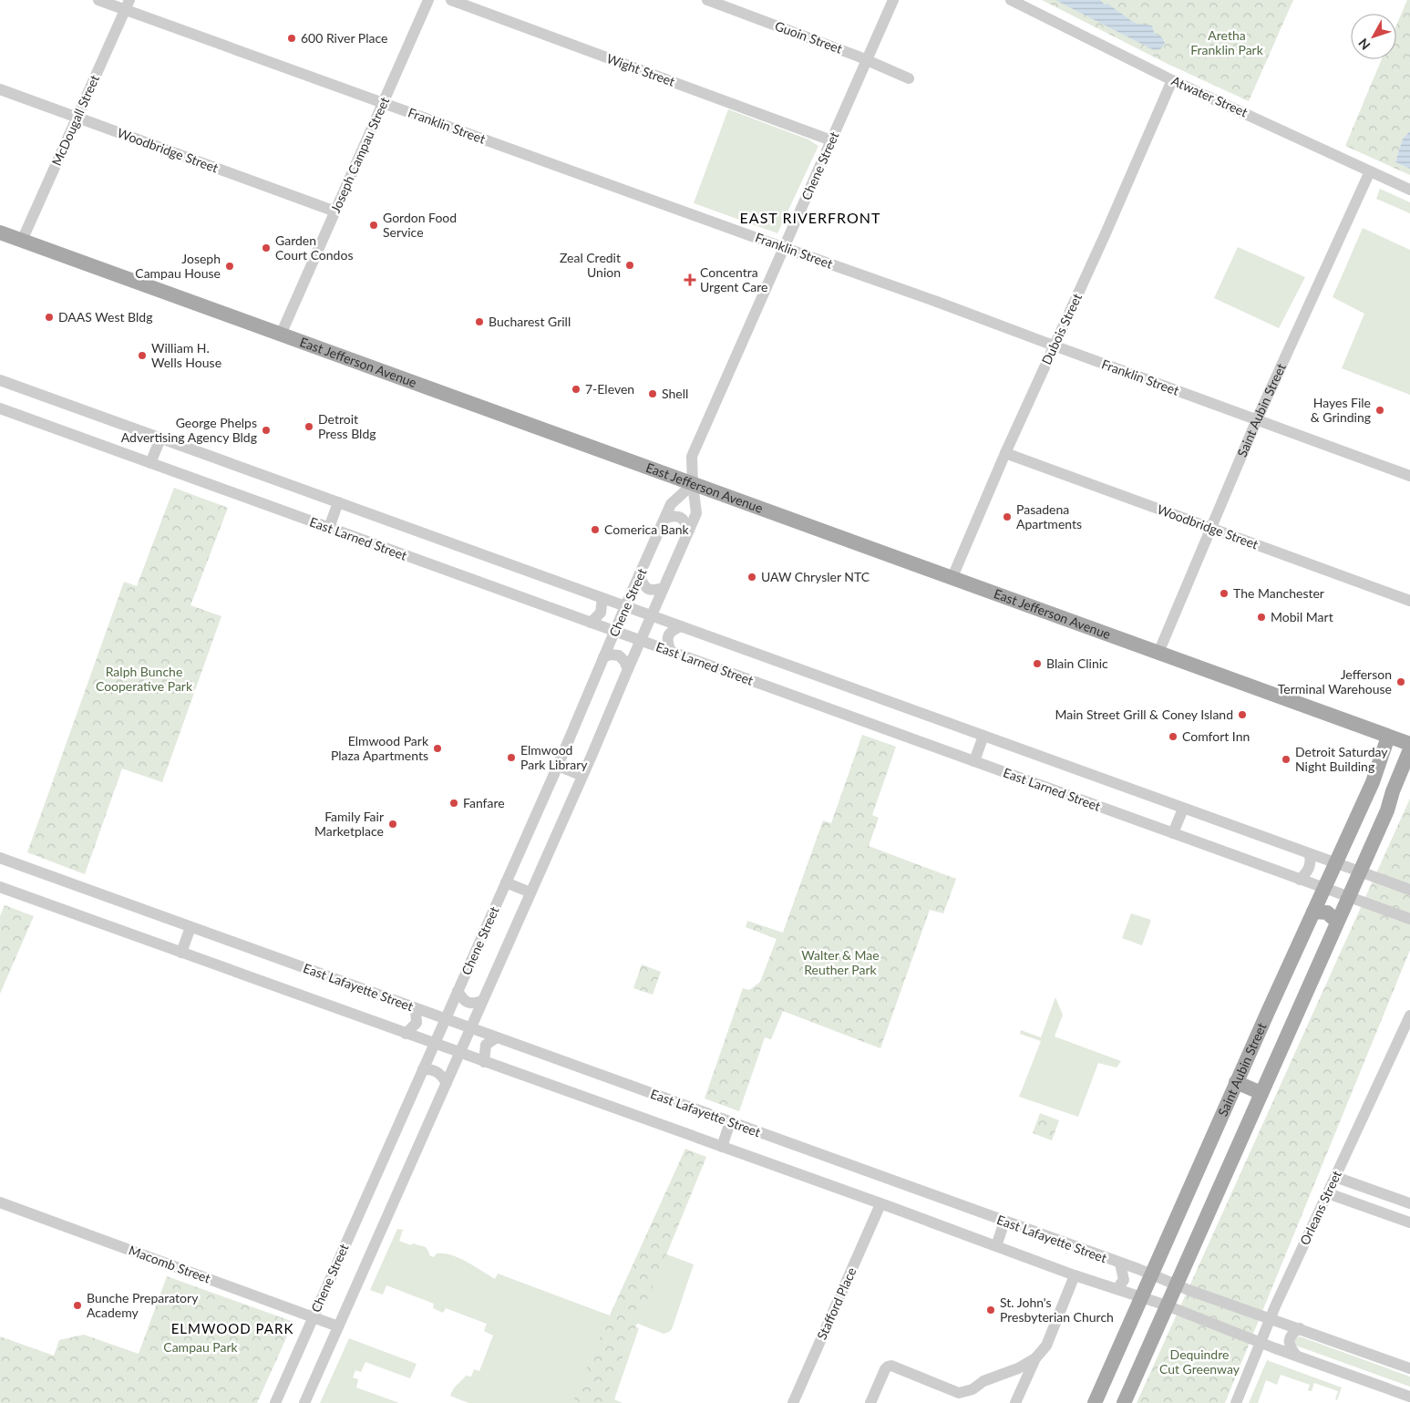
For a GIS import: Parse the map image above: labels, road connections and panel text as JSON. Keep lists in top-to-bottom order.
{
  "streets": {
    "main road": ["East Jefferson Avenue", "Saint Aubin Street"],
    "street": [
      "Guoin Street",
      "Wight Street",
      "Atwater Street",
      "McDougall Street",
      "Franklin Street",
      "Woodbridge Street",
      "Joseph Campau Street",
      "Chene Street",
      "Dubois Street",
      "East Larned Street",
      "East Lafayette Street",
      "Orleans Street",
      "Macomb Street",
      "Stafford Place"
    ]
  },
  "crossings": [
    ["Guoin Street", "Chene Street"],
    ["Wight Street", "Chene Street"],
    ["Atwater Street", "Dubois Street"],
    ["Atwater Street", "Saint Aubin Street"],
    ["McDougall Street", "Franklin Street"],
    ["McDougall Street", "Woodbridge Street"],
    ["McDougall Street", "East Jefferson Avenue"],
    ["Franklin Street", "Joseph Campau Street"],
    ["Franklin Street", "Chene Street"],
    ["Franklin Street", "Dubois Street"],
    ["Franklin Street", "Saint Aubin Street"],
    ["Woodbridge Street", "Joseph Campau Street"],
    ["Woodbridge Street", "Dubois Street"],
    ["Woodbridge Street", "Saint Aubin Street"],
    ["Joseph Campau Street", "East Jefferson Avenue"],
    ["Chene Street", "East Jefferson Avenue"],
    ["Chene Street", "East Larned Street"],
    ["Chene Street", "East Lafayette Street"],
    ["Chene Street", "Macomb Street"],
    ["Dubois Street", "East Jefferson Avenue"],
    ["East Jefferson Avenue", "Saint Aubin Street"],
    ["Saint Aubin Street", "East Larned Street"],
    ["Saint Aubin Street", "East Lafayette Street"],
    ["East Lafayette Street", "Orleans Street"],
    ["East Lafayette Street", "Stafford Place"]
  ],
  "districts": ["EAST RIVERFRONT", "ELMWOOD PARK"],
  "parks": [
    "Aretha Franklin Park",
    "Ralph Bunche Cooperative Park",
    "Walter & Mae Reuther Park",
    "Campau Park",
    "Dequindre Cut Greenway"
  ],
  "places": {
    "other": [
      "600 River Place",
      "Gordon Food Service",
      "Garden Court Condos",
      "Zeal Credit Union",
      "Joseph Campau House",
      "DAAS West Bldg",
      "Bucharest Grill",
      "William H. Wells House",
      "7-Eleven",
      "Shell",
      "Hayes File & Grinding",
      "Detroit Press Bldg",
      "George Phelps Advertising Agency Bldg",
      "Pasadena Apartments",
      "Comerica Bank",
      "UAW Chrysler NTC",
      "The Manchester",
      "Mobil Mart",
      "Blain Clinic",
      "Jefferson Terminal Warehouse",
      "Main Street Grill & Coney Island",
      "Comfort Inn",
      "Elmwood Park Plaza Apartments",
      "Elmwood Park Library",
      "Detroit Saturday Night Building",
      "Fanfare",
      "Family Fair Marketplace",
      "Bunche Preparatory Academy",
      "St. John's Presbyterian Church"
    ],
    "health": ["Concentra Urgent Care"]
  },
  "north": "bottom left"
}
